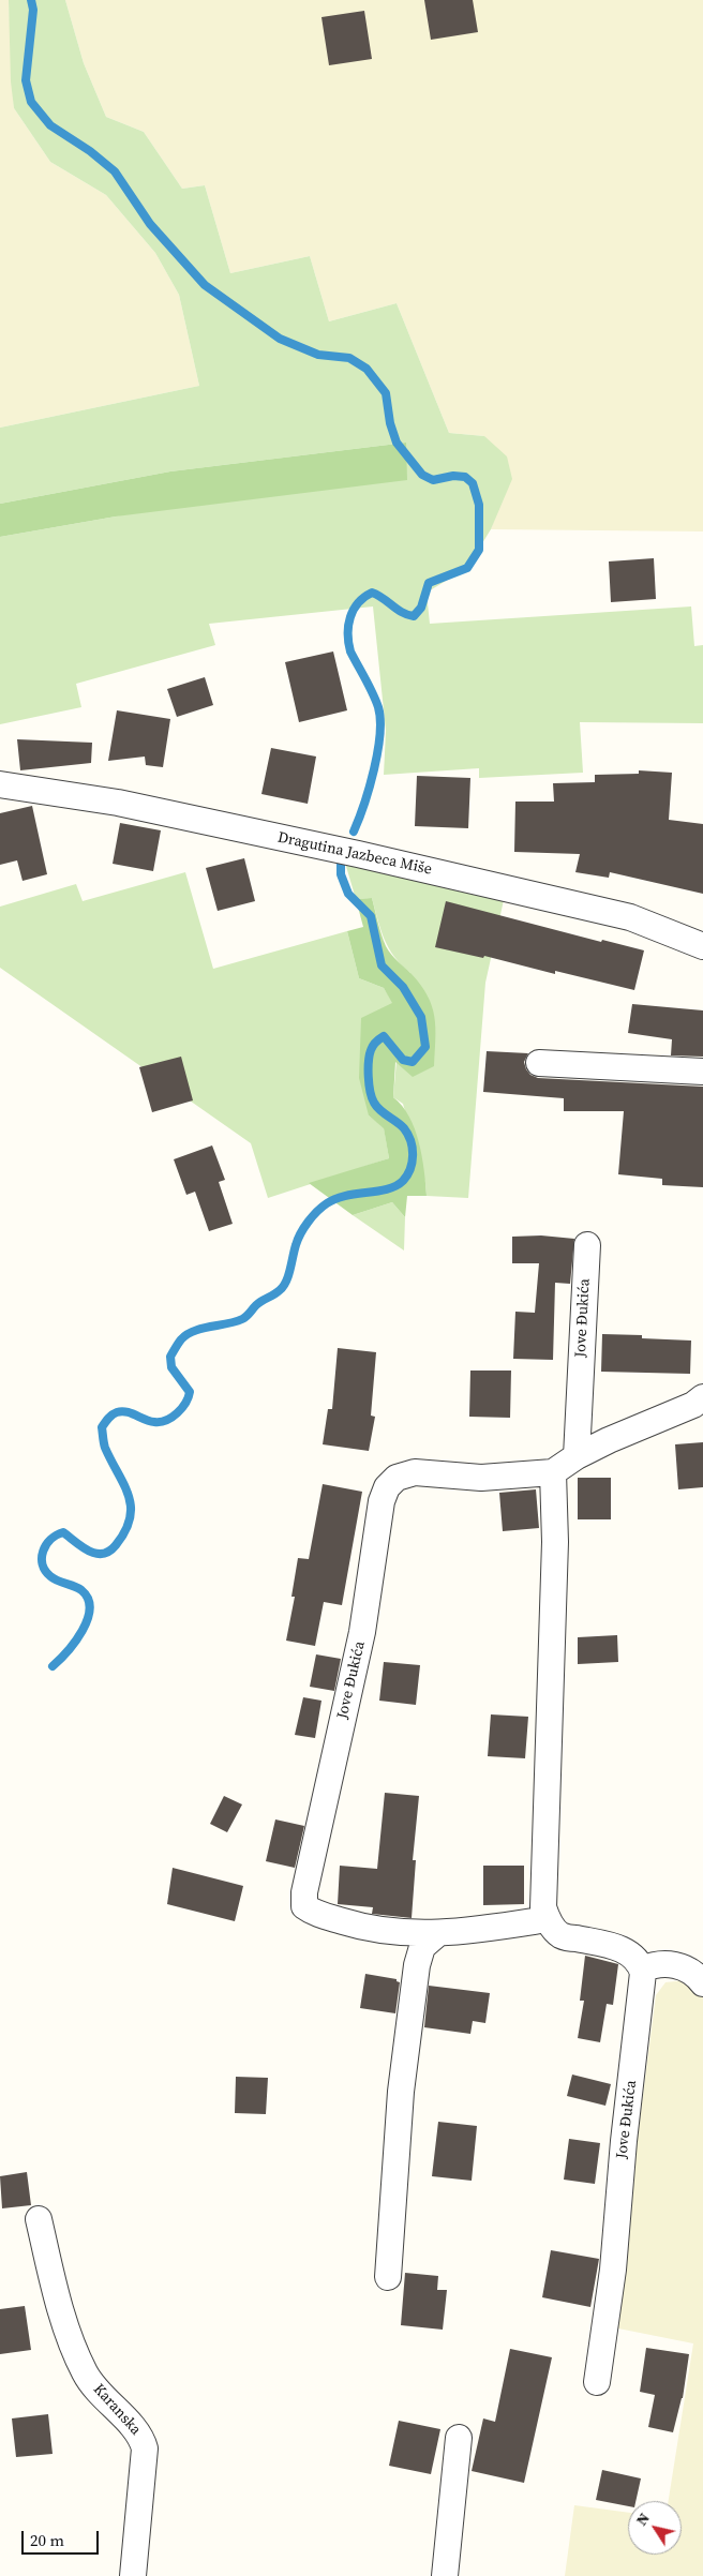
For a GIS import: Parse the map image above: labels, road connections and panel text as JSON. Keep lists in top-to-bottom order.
{
  "streets": {
    "street": ["Dragutina Jazbeca Miše", "Jove Đukića", "Karanska"]
  },
  "scale_bar": "20 m",
  "north": "top left"
}
